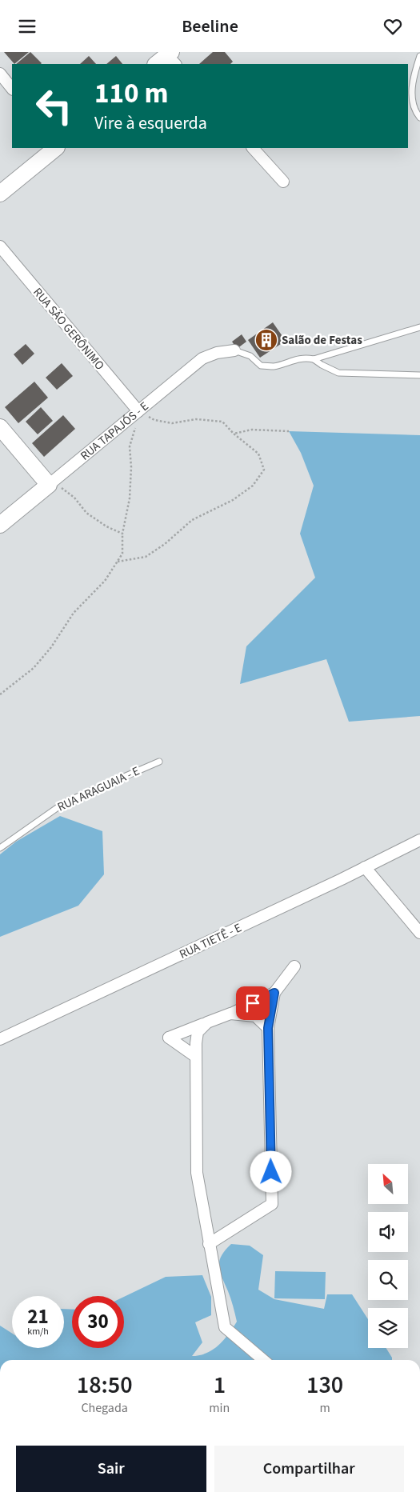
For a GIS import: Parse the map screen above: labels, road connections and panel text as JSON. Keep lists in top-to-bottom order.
{
  "streets": {
    "street": ["RUA SÃO GERÔNIMO", "RUA TAPAJÓS - E", "RUA TIETÊ - E"],
    "lane": ["RUA ARAGUAIA - E"]
  },
  "crossings": [
    ["RUA SÃO GERÔNIMO", "RUA TAPAJÓS - E"]
  ],
  "places": {
    "building": ["Salão de Festas"]
  },
  "north": "top left",
  "page": {
    "header": "Beeline",
    "turn": ["110 m", "Vire à esquerda"],
    "speed": "21 km/h",
    "limit": "30",
    "eta": [
      "18:50",
      "Chegada",
      "1",
      "min",
      "130",
      "m"
    ],
    "buttons": ["Sair", "Compartilhar"]
  }
}
